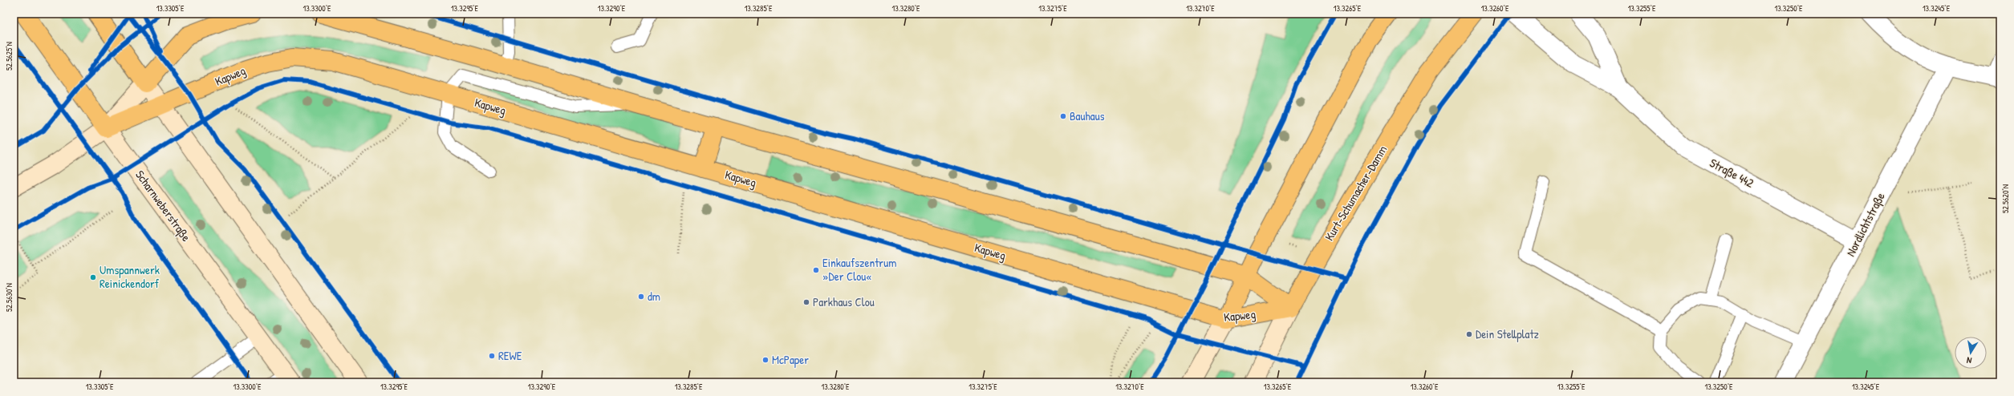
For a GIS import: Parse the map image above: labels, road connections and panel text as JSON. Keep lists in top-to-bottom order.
{
  "streets": {
    "main road": ["Kapweg", "Kurt-Schumacher-Damm", "Scharnweberstraße"],
    "street": ["Straße 442", "Nordlichtstraße"]
  },
  "crossings": [
    ["Kapweg", "Kurt-Schumacher-Damm"],
    ["Kapweg", "Scharnweberstraße"],
    ["Straße 442", "Nordlichtstraße"]
  ],
  "places": [
    "Bauhaus",
    "Einkaufszentrum »Der Clou«",
    "Umspannwerk Reinickendorf",
    "dm",
    "Parkhaus Clou",
    "Dein Stellplatz",
    "REWE",
    "McPaper"
  ],
  "north": "bottom",
  "coordinates": [
    "13.3305°E",
    "13.3300°E",
    "13.3295°E",
    "13.3290°E",
    "13.3285°E",
    "13.3280°E",
    "13.3275°E",
    "13.3270°E",
    "13.3265°E",
    "13.3260°E",
    "13.3255°E",
    "13.3250°E",
    "13.3245°E",
    "52.5625°N",
    "52.5620°N",
    "52.5630°N"
  ]
}
